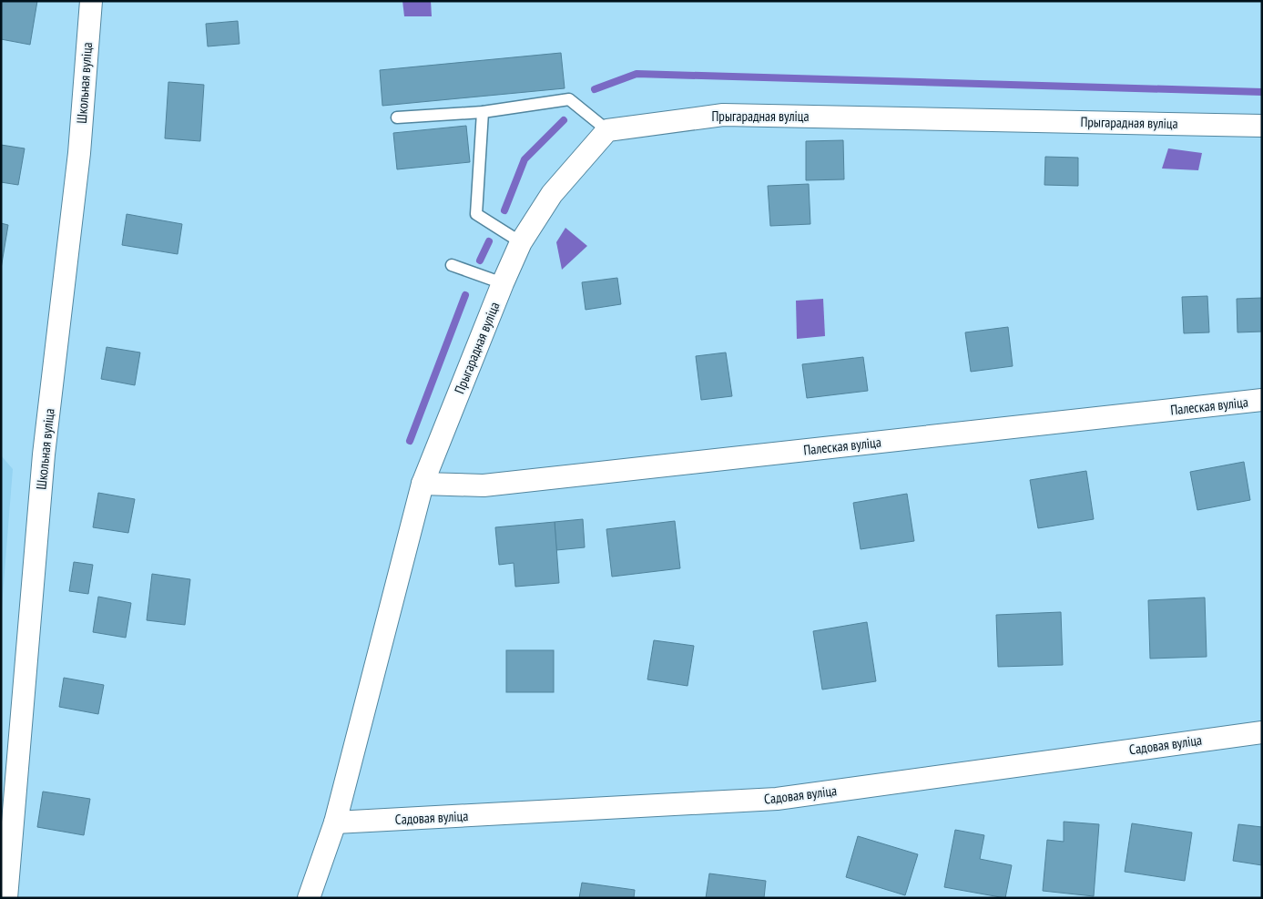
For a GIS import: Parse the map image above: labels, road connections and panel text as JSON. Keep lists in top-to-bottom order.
{
  "streets": {
    "street": [
      "Школьная вуліца",
      "Прыгарадная вуліца",
      "Палеская вуліца",
      "Садовая вуліца"
    ]
  },
  "crossings": [
    ["Прыгарадная вуліца", "Палеская вуліца"],
    ["Прыгарадная вуліца", "Садовая вуліца"]
  ]
}
